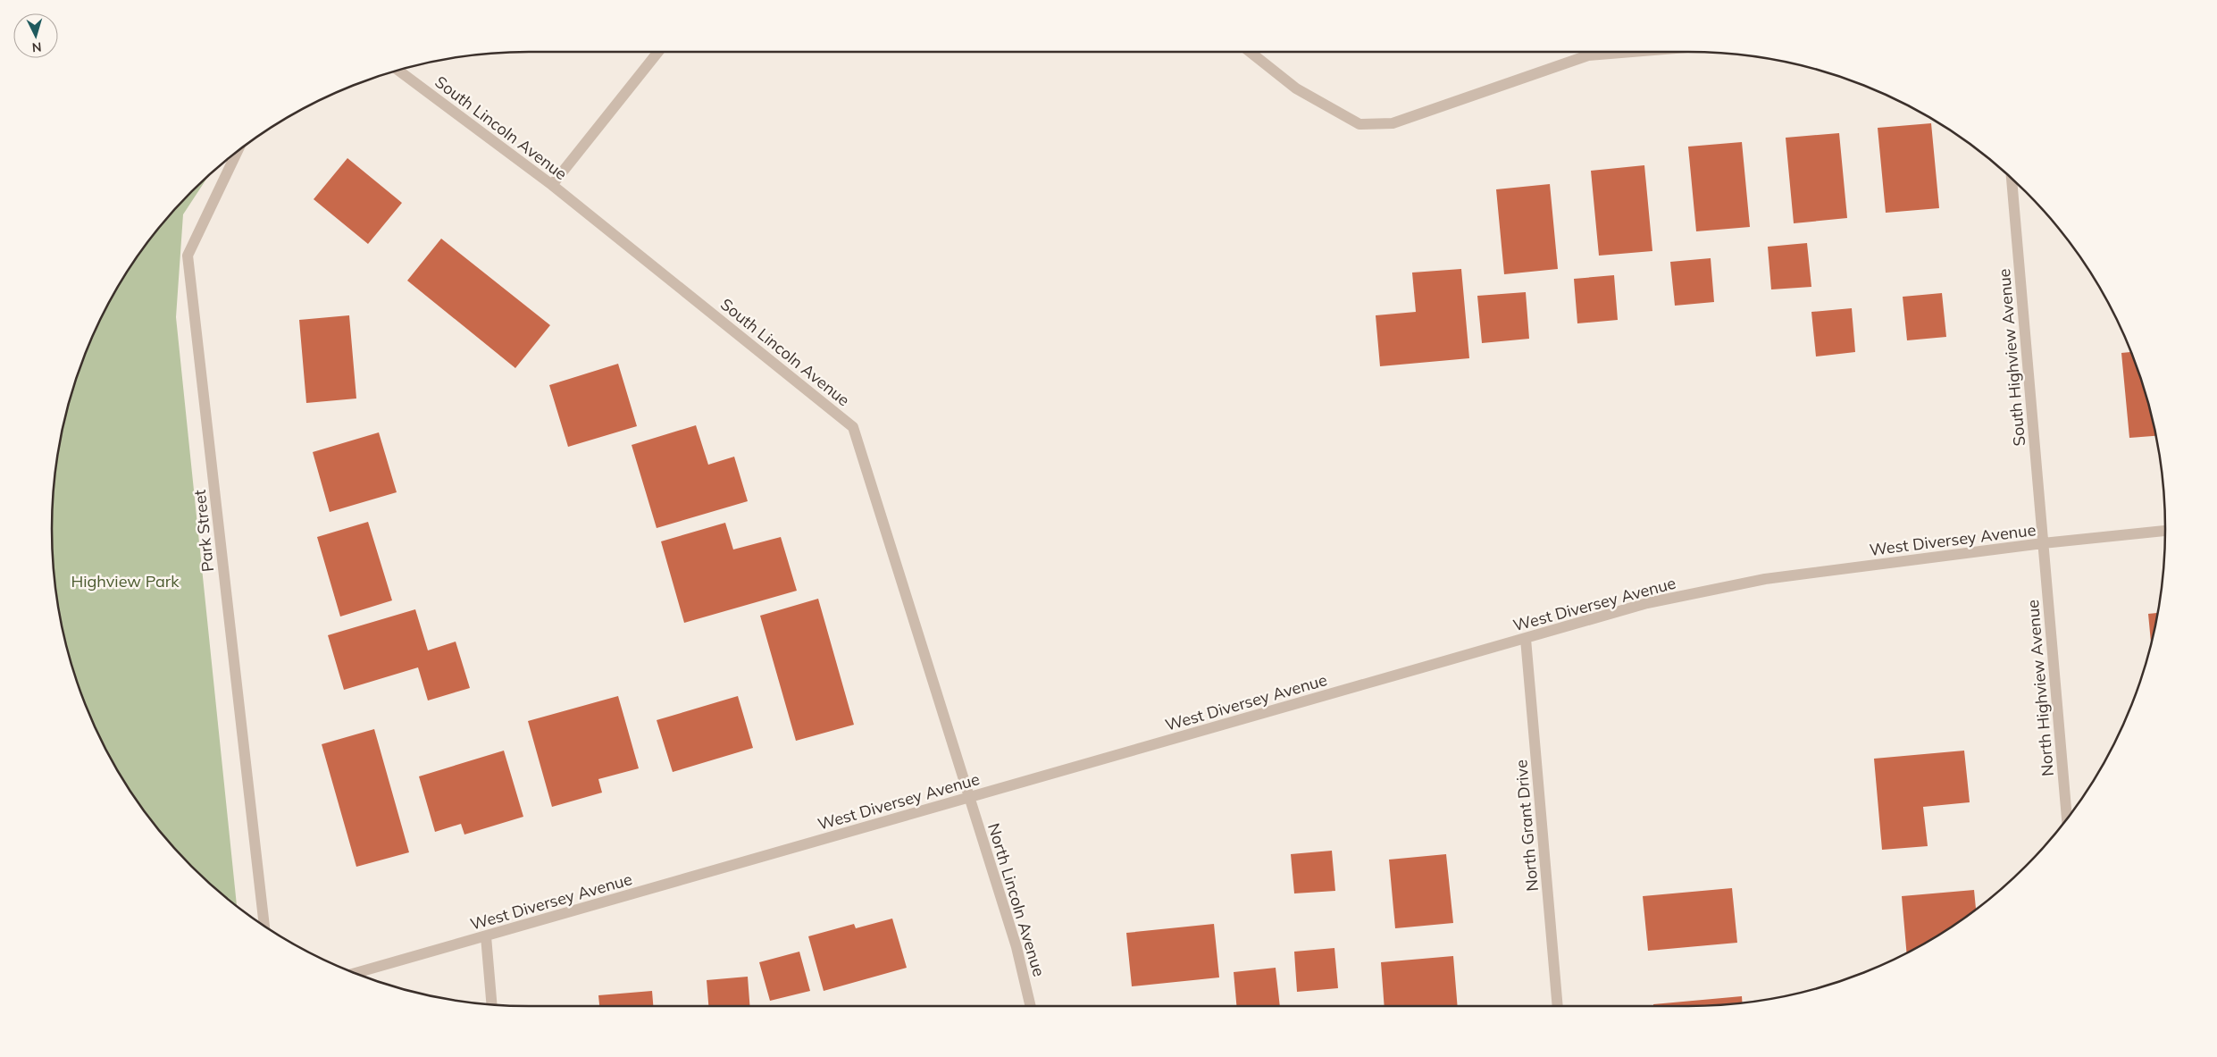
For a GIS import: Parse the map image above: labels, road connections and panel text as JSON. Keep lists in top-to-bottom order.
{
  "streets": {
    "street": [
      "South Lincoln Avenue",
      "South Highview Avenue",
      "Park Street",
      "West Diversey Avenue",
      "North Highview Avenue",
      "North Grant Drive",
      "North Lincoln Avenue"
    ]
  },
  "crossings": [
    ["South Lincoln Avenue", "West Diversey Avenue"],
    ["South Lincoln Avenue", "North Lincoln Avenue"],
    ["South Highview Avenue", "West Diversey Avenue"],
    ["South Highview Avenue", "North Highview Avenue"],
    ["West Diversey Avenue", "North Highview Avenue"],
    ["West Diversey Avenue", "North Grant Drive"],
    ["West Diversey Avenue", "North Lincoln Avenue"]
  ],
  "parks": ["Highview Park"],
  "north": "bottom"
}
